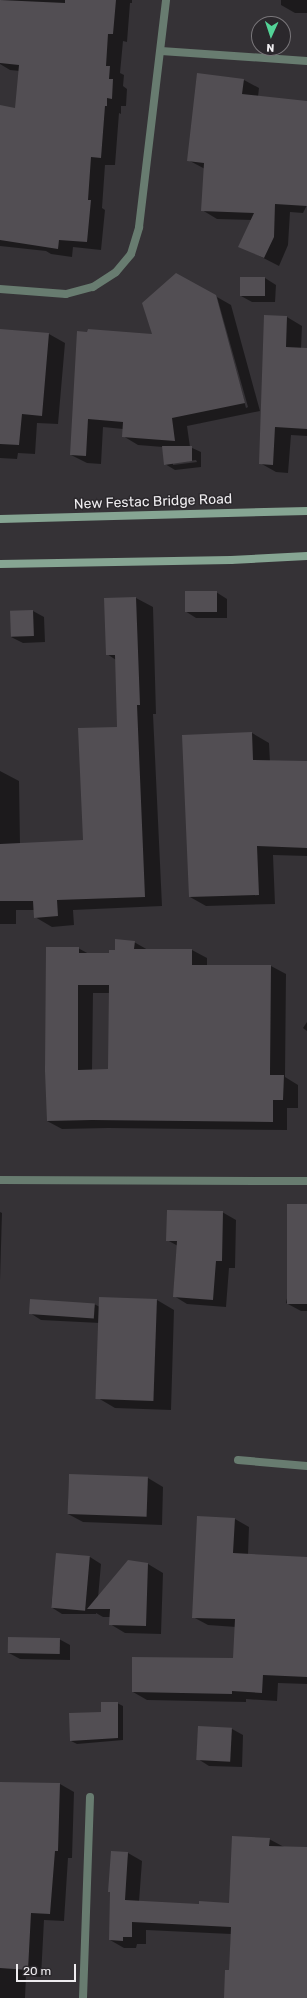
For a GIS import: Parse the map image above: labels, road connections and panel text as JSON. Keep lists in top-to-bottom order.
{
  "streets": {
    "main road": ["New Festac Bridge Road"]
  },
  "scale_bar": "20 m",
  "north": "bottom"
}
